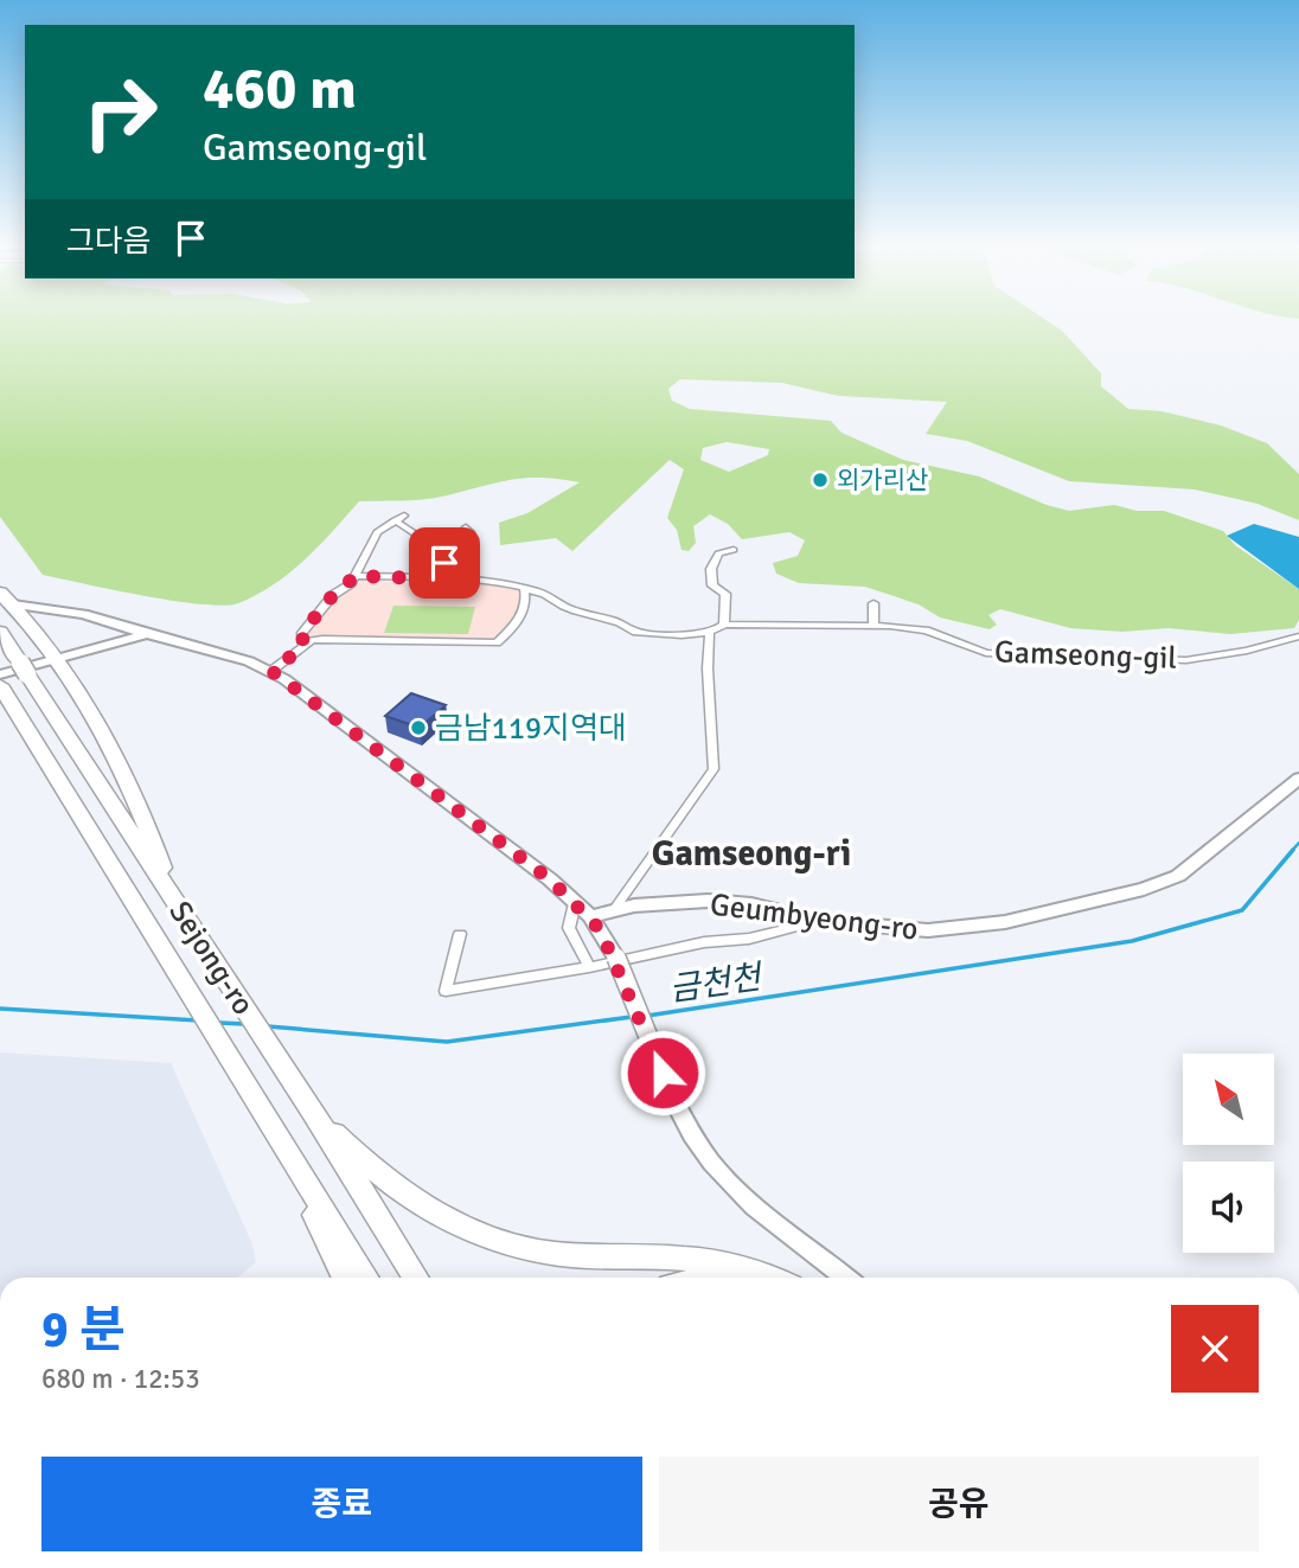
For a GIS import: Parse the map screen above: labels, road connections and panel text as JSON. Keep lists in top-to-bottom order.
{
  "streets": {
    "highway": ["Sejong-ro"],
    "street": ["Gamseong-gil", "Geumbyeong-ro"]
  },
  "districts": ["Gamseong-ri"],
  "water": ["금천천"],
  "places": ["외가리산", "금남119지역대"],
  "north": "top left",
  "page": {
    "turn": ["460 m", "Gamseong-gil"],
    "then": "그다음",
    "heading": ["9 분", "680 m · 12:53"],
    "buttons": ["종료", "공유"]
  }
}
